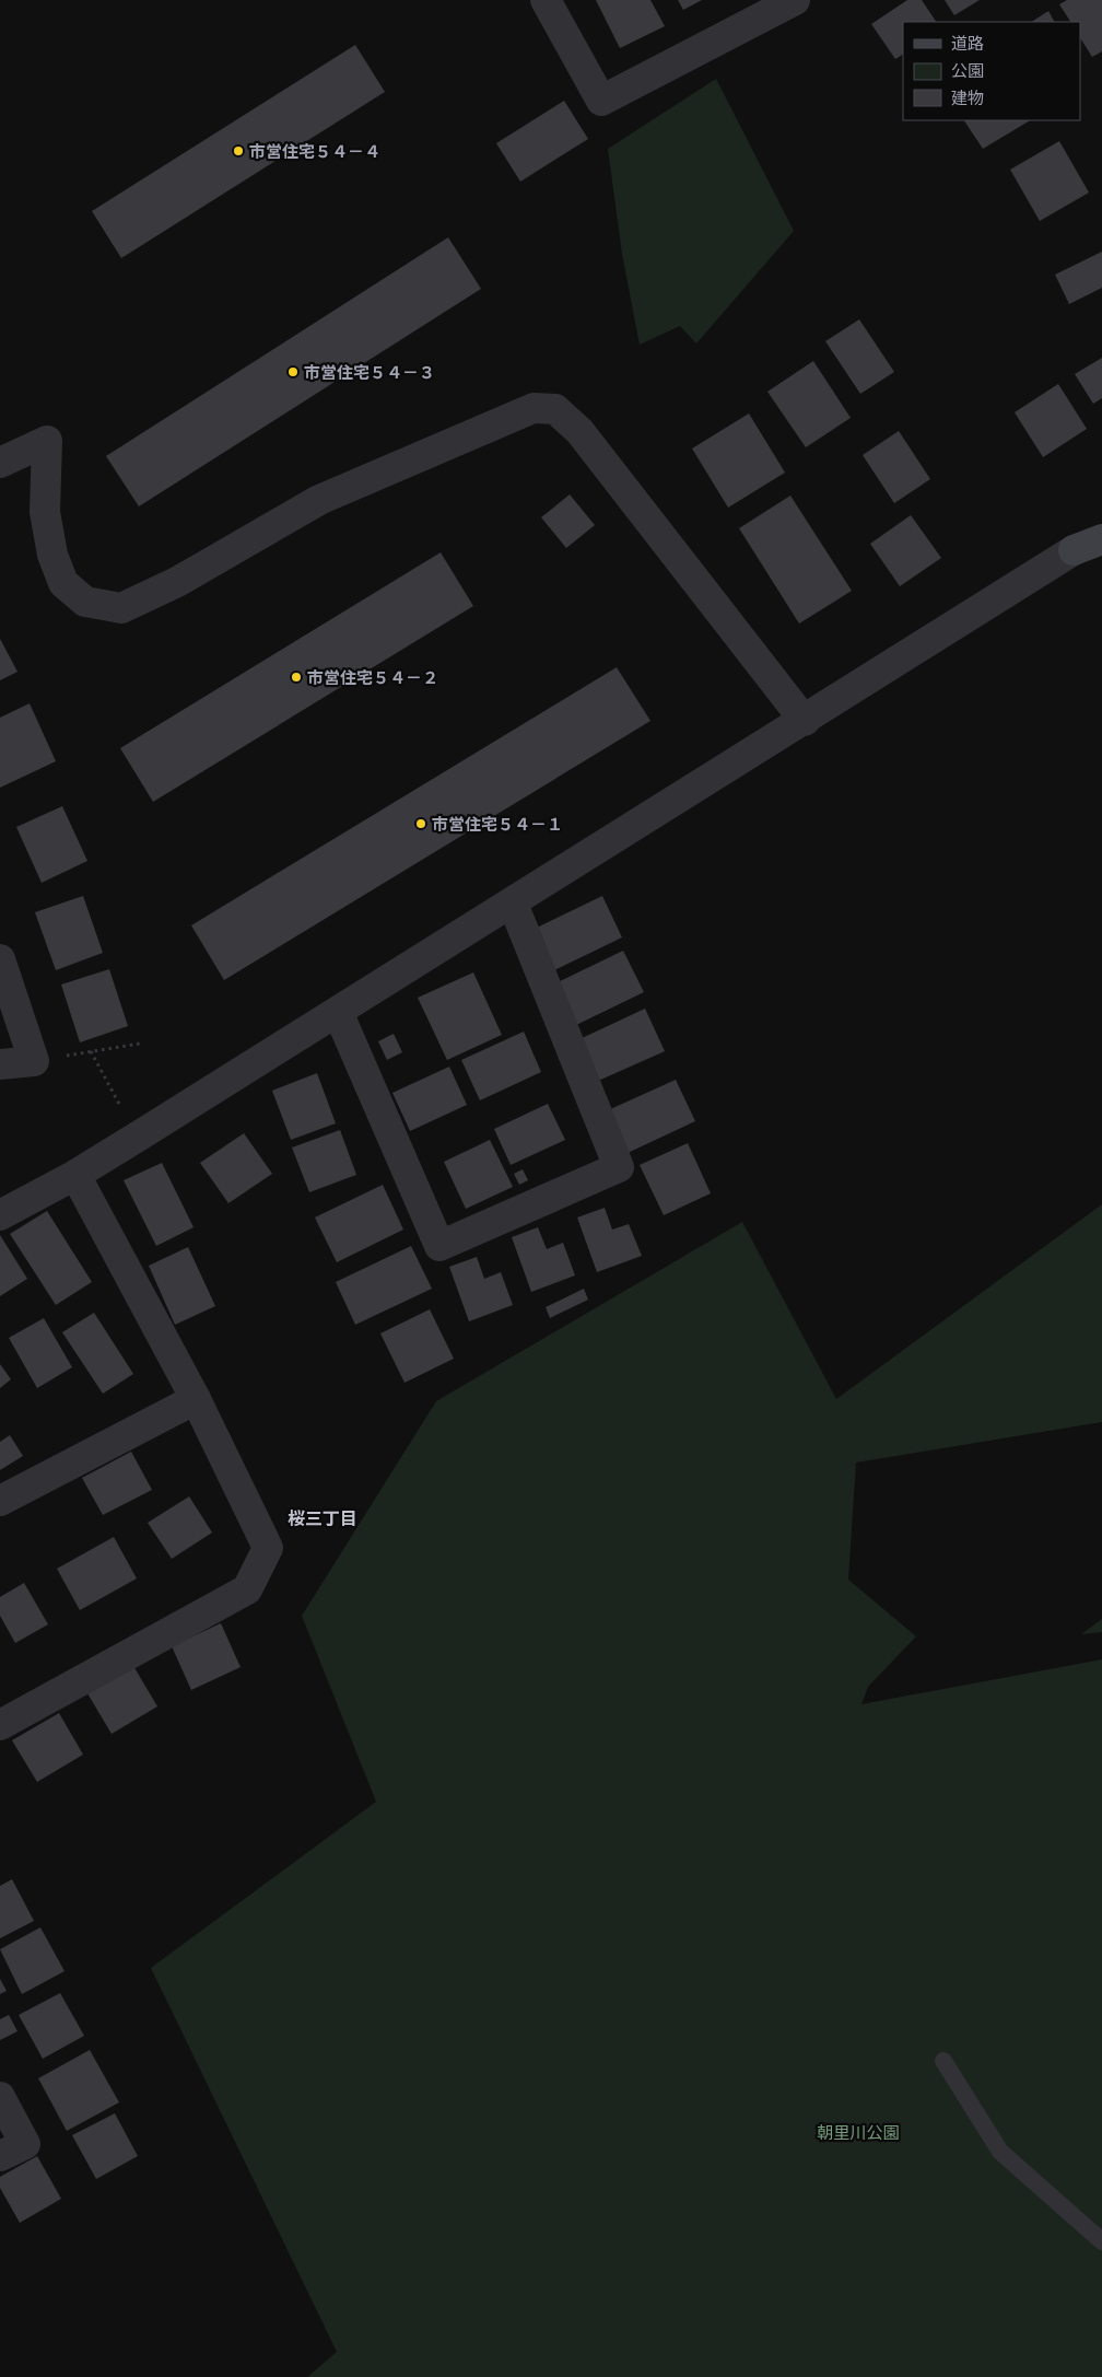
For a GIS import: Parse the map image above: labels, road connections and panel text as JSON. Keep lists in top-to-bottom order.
{
  "districts": ["桜三丁目"],
  "parks": ["朝里川公園"],
  "places": [
    "市営住宅５４－４",
    "市営住宅５４－３",
    "市営住宅５４－２",
    "市営住宅５４－１"
  ],
  "legend": ["道路", "公園", "建物"]
}
